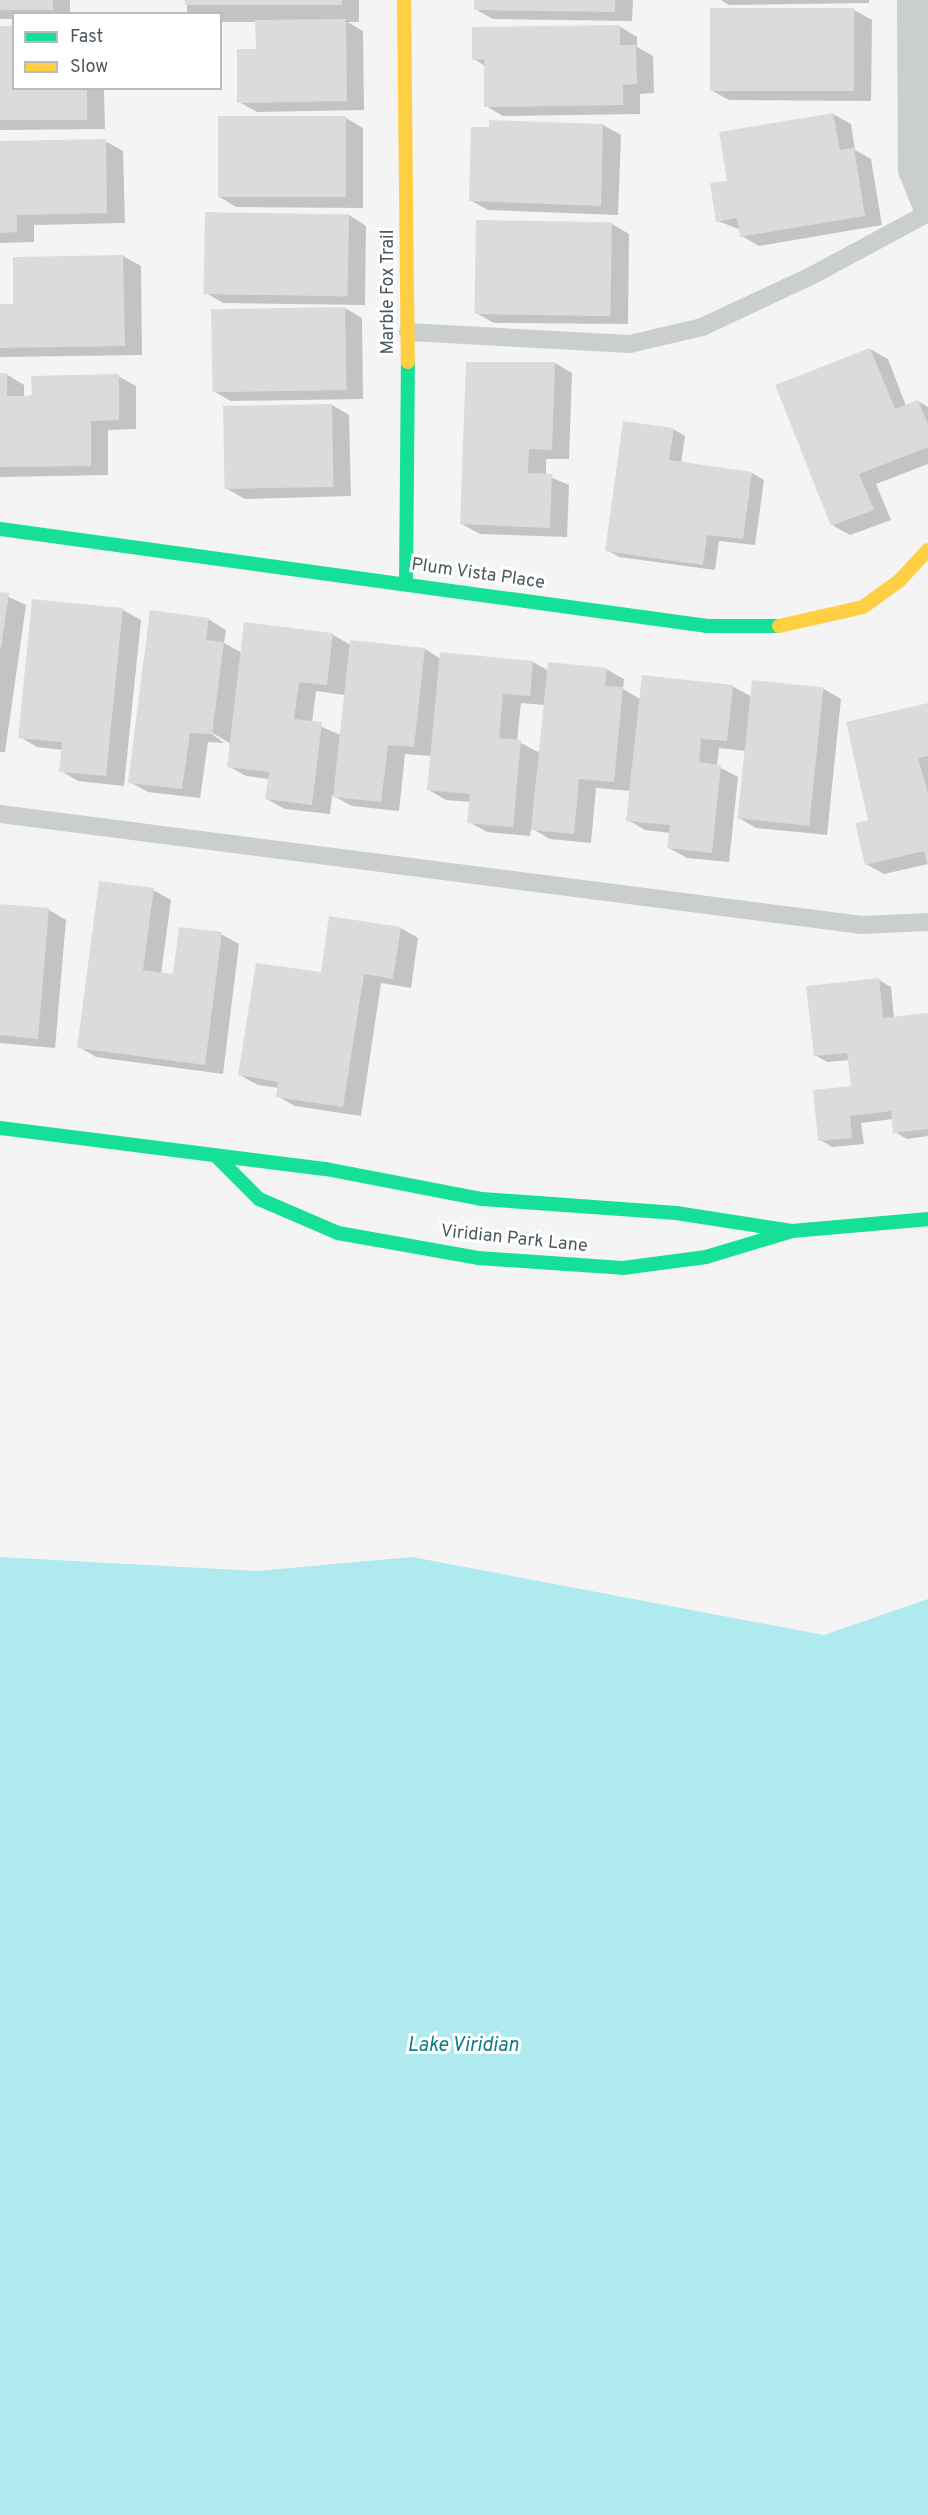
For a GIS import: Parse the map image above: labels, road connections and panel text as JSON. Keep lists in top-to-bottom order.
{
  "streets": {
    "street": ["Marble Fox Trail", "Plum Vista Place", "Viridian Park Lane"]
  },
  "crossings": [
    ["Marble Fox Trail", "Plum Vista Place"]
  ],
  "water": ["Lake Viridian"],
  "legend": ["Fast", "Slow"]
}
